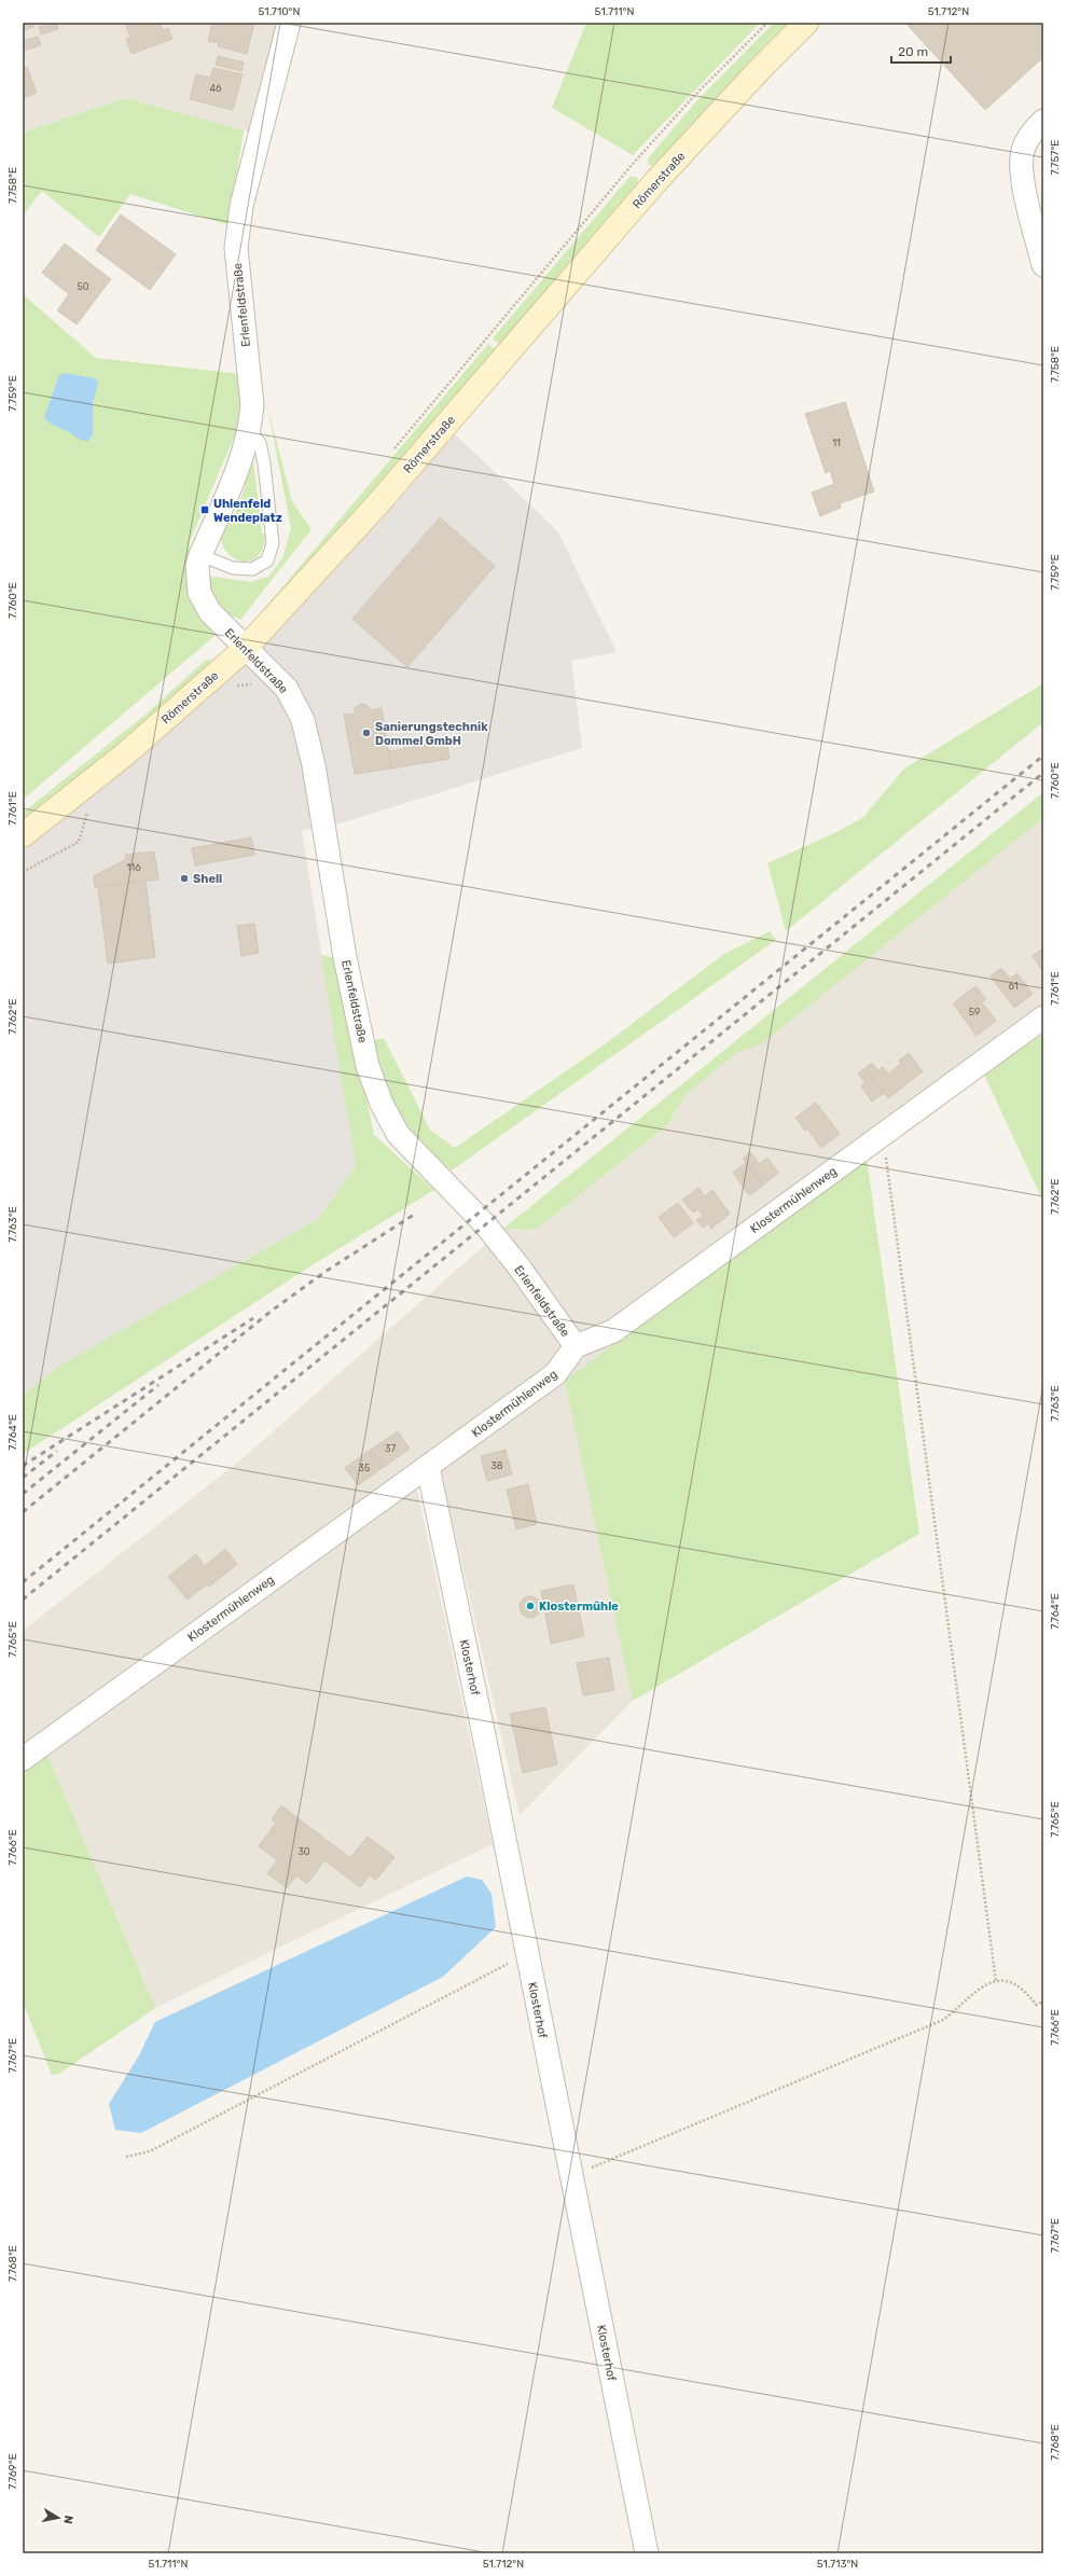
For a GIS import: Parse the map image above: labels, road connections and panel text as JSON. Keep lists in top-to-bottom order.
{
  "streets": {
    "main road": ["Römerstraße"],
    "street": ["Erlenfeldstraße", "Klostermühlenweg", "Klosterhof"]
  },
  "crossings": [
    ["Römerstraße", "Erlenfeldstraße"],
    ["Erlenfeldstraße", "Klostermühlenweg"],
    ["Klostermühlenweg", "Klosterhof"]
  ],
  "places": {
    "transit": ["Uhlenfeld Wendeplatz"],
    "other": ["Sanierungstechnik Dommel GmbH", "Shell", "Klostermühle"]
  },
  "house_numbers": [
    "46",
    "50",
    "11",
    "116",
    "61",
    "59",
    "37",
    "38",
    "35",
    "30"
  ],
  "scale_bar": "20 m",
  "north": "right",
  "coordinates": [
    "51.710°N",
    "51.711°N",
    "51.712°N",
    "7.757°E",
    "7.758°E",
    "7.759°E",
    "7.760°E",
    "7.761°E",
    "7.762°E",
    "7.763°E",
    "7.764°E",
    "7.765°E",
    "7.766°E",
    "7.767°E",
    "7.768°E",
    "7.769°E",
    "51.713°N"
  ]
}
